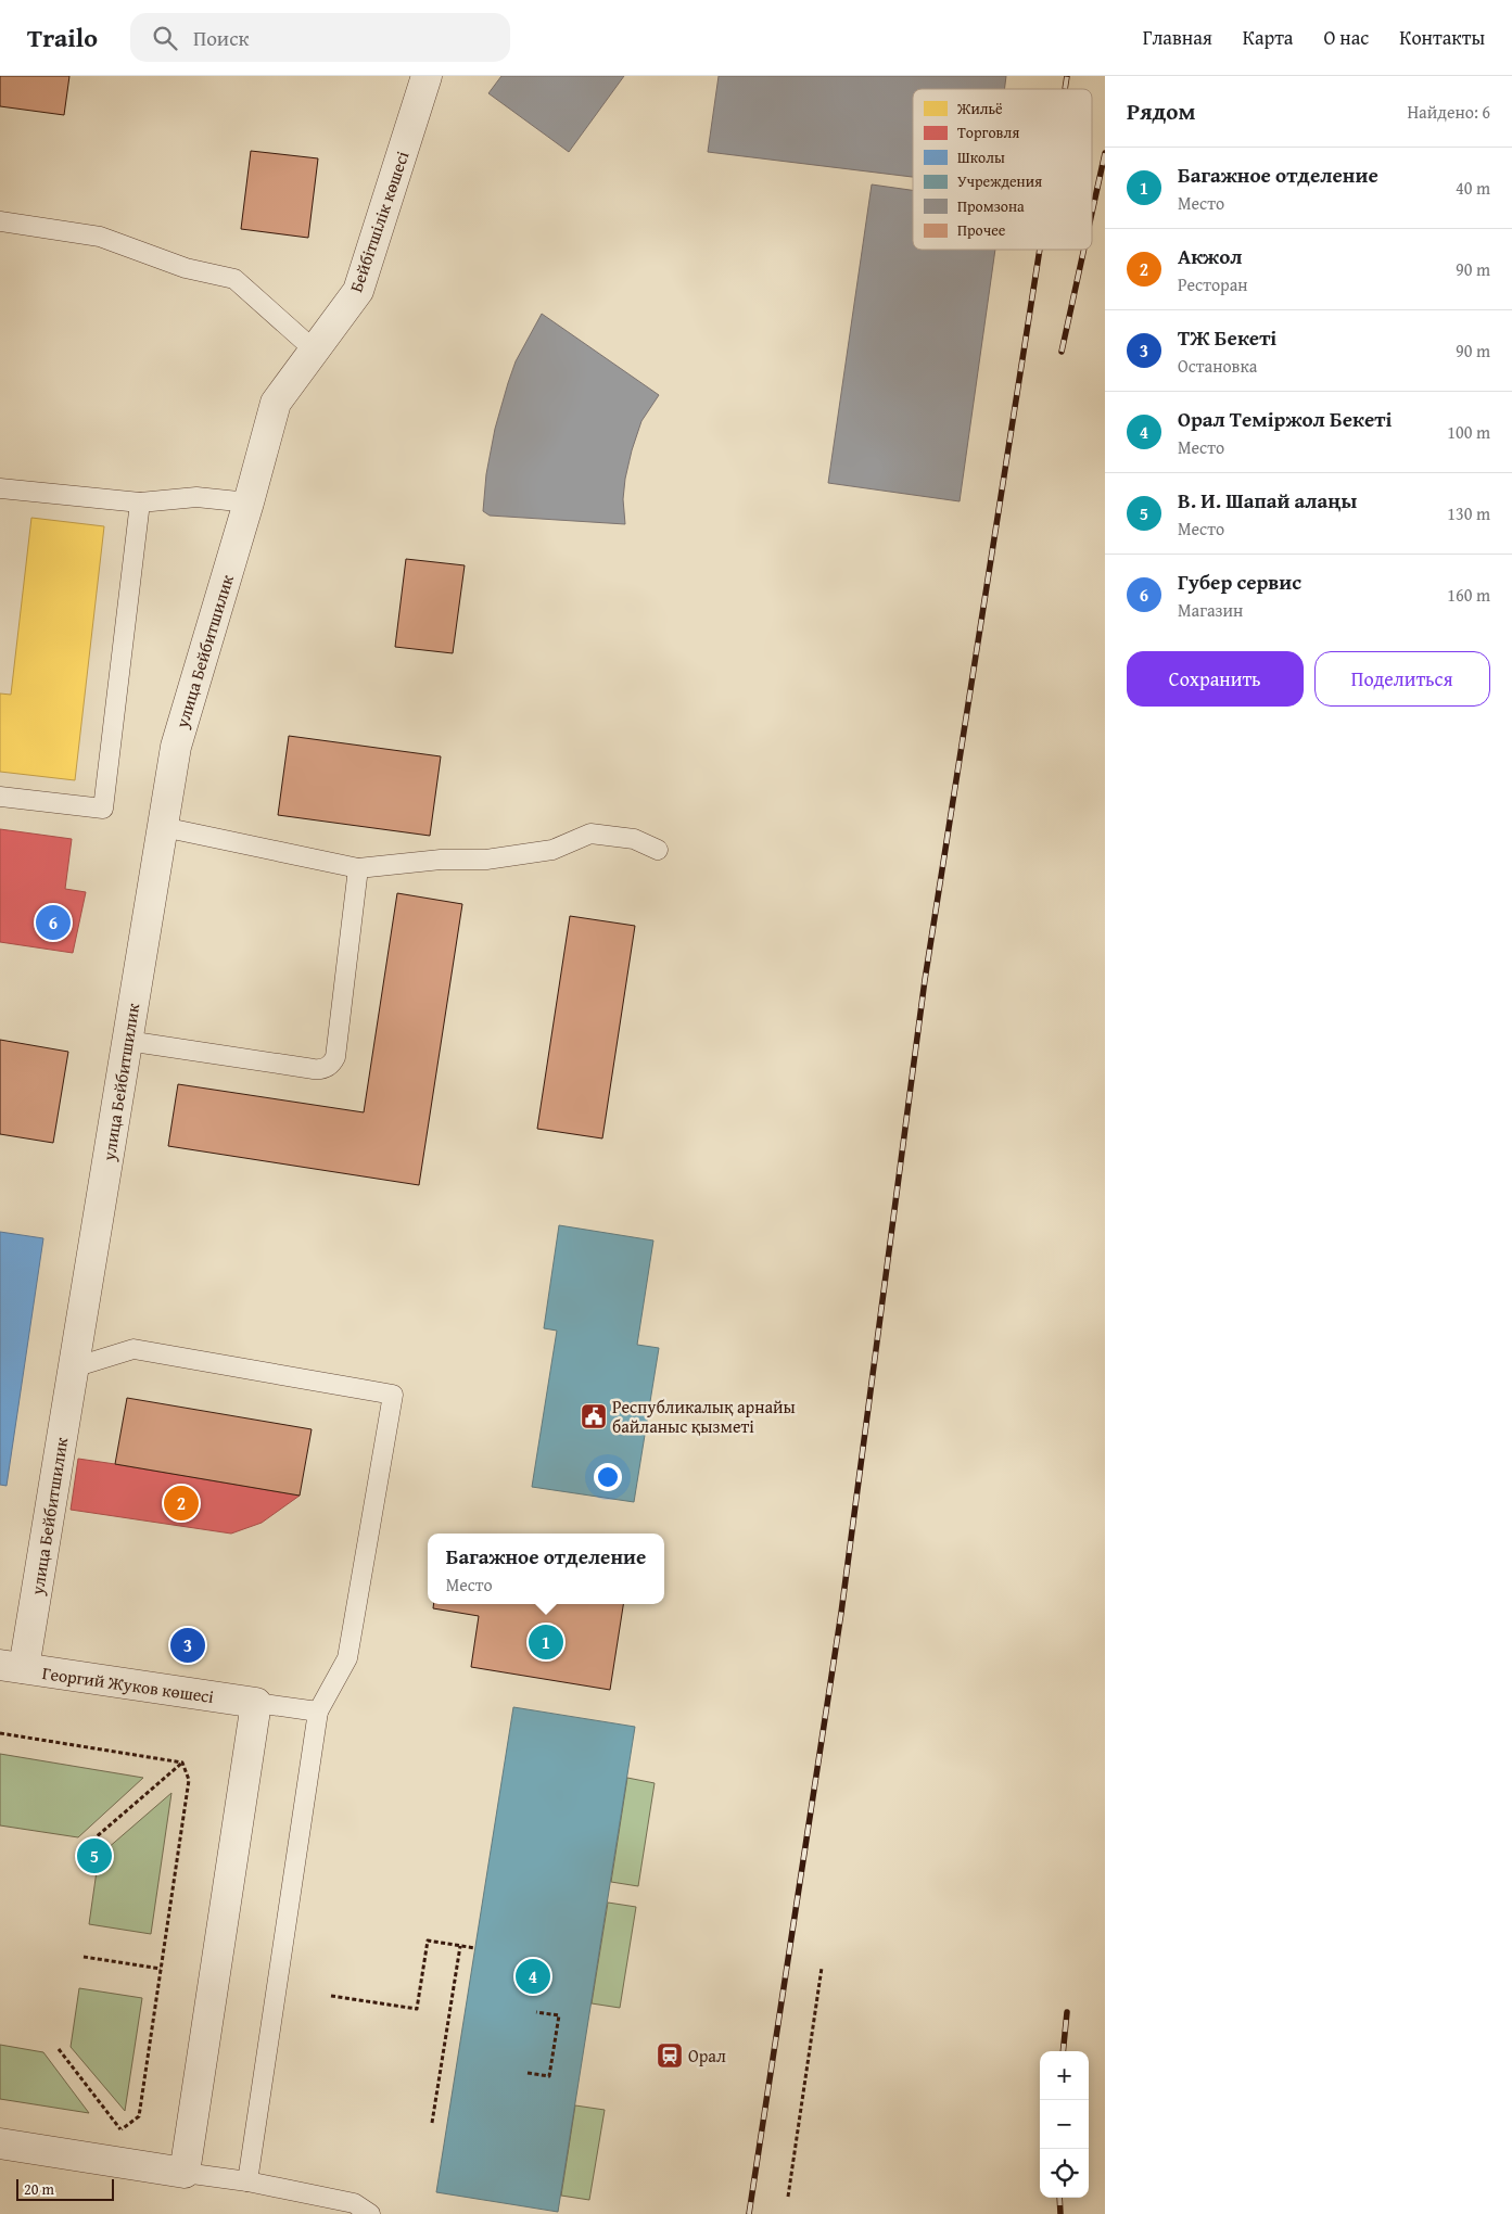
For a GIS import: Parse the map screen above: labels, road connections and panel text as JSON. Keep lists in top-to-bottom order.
{
  "streets": {
    "street": ["Бейбітшілік көшесі", "улица Бейбитшилик", "Георгий Жуков көшесі"]
  },
  "crossings": [
    ["Бейбітшілік көшесі", "улица Бейбитшилик"],
    ["улица Бейбитшилик", "Георгий Жуков көшесі"]
  ],
  "places": {
    "public building": ["Республикалық арнайы байланыс қызметі"],
    "station": ["Орал"]
  },
  "legend": [
    "Жильё",
    "Торговля",
    "Школы",
    "Учреждения",
    "Промзона",
    "Прочее"
  ],
  "scale_bar": "20 m",
  "page": {
    "header": "Trailo",
    "search": "Поиск",
    "nav": [
      "Главная",
      "Карта",
      "О нас",
      "Контакты"
    ],
    "heading": ["Рядом", "Найдено: 6"],
    "list": [
      {
        "mark": "1",
        "name": "Багажное отделение",
        "note": "Место",
        "value": "40 m"
      },
      {
        "mark": "2",
        "name": "Акжол",
        "note": "Ресторан",
        "value": "90 m"
      },
      {
        "mark": "3",
        "name": "ТЖ Бекеті",
        "note": "Остановка",
        "value": "90 m"
      },
      {
        "mark": "4",
        "name": "Орал Теміржол Бекеті",
        "note": "Место",
        "value": "100 m"
      },
      {
        "mark": "5",
        "name": "В. И. Шапай алаңы",
        "note": "Место",
        "value": "130 m"
      },
      {
        "mark": "6",
        "name": "Губер сервис",
        "note": "Магазин",
        "value": "160 m"
      }
    ],
    "buttons": ["Сохранить", "Поделиться"],
    "pins": [
      "6",
      "2",
      "1",
      "3",
      "5",
      "4"
    ],
    "popup": ["Багажное отделение", "Место"],
    "map_buttons": ["+", "−"],
    "scale": "20 m"
  }
}
